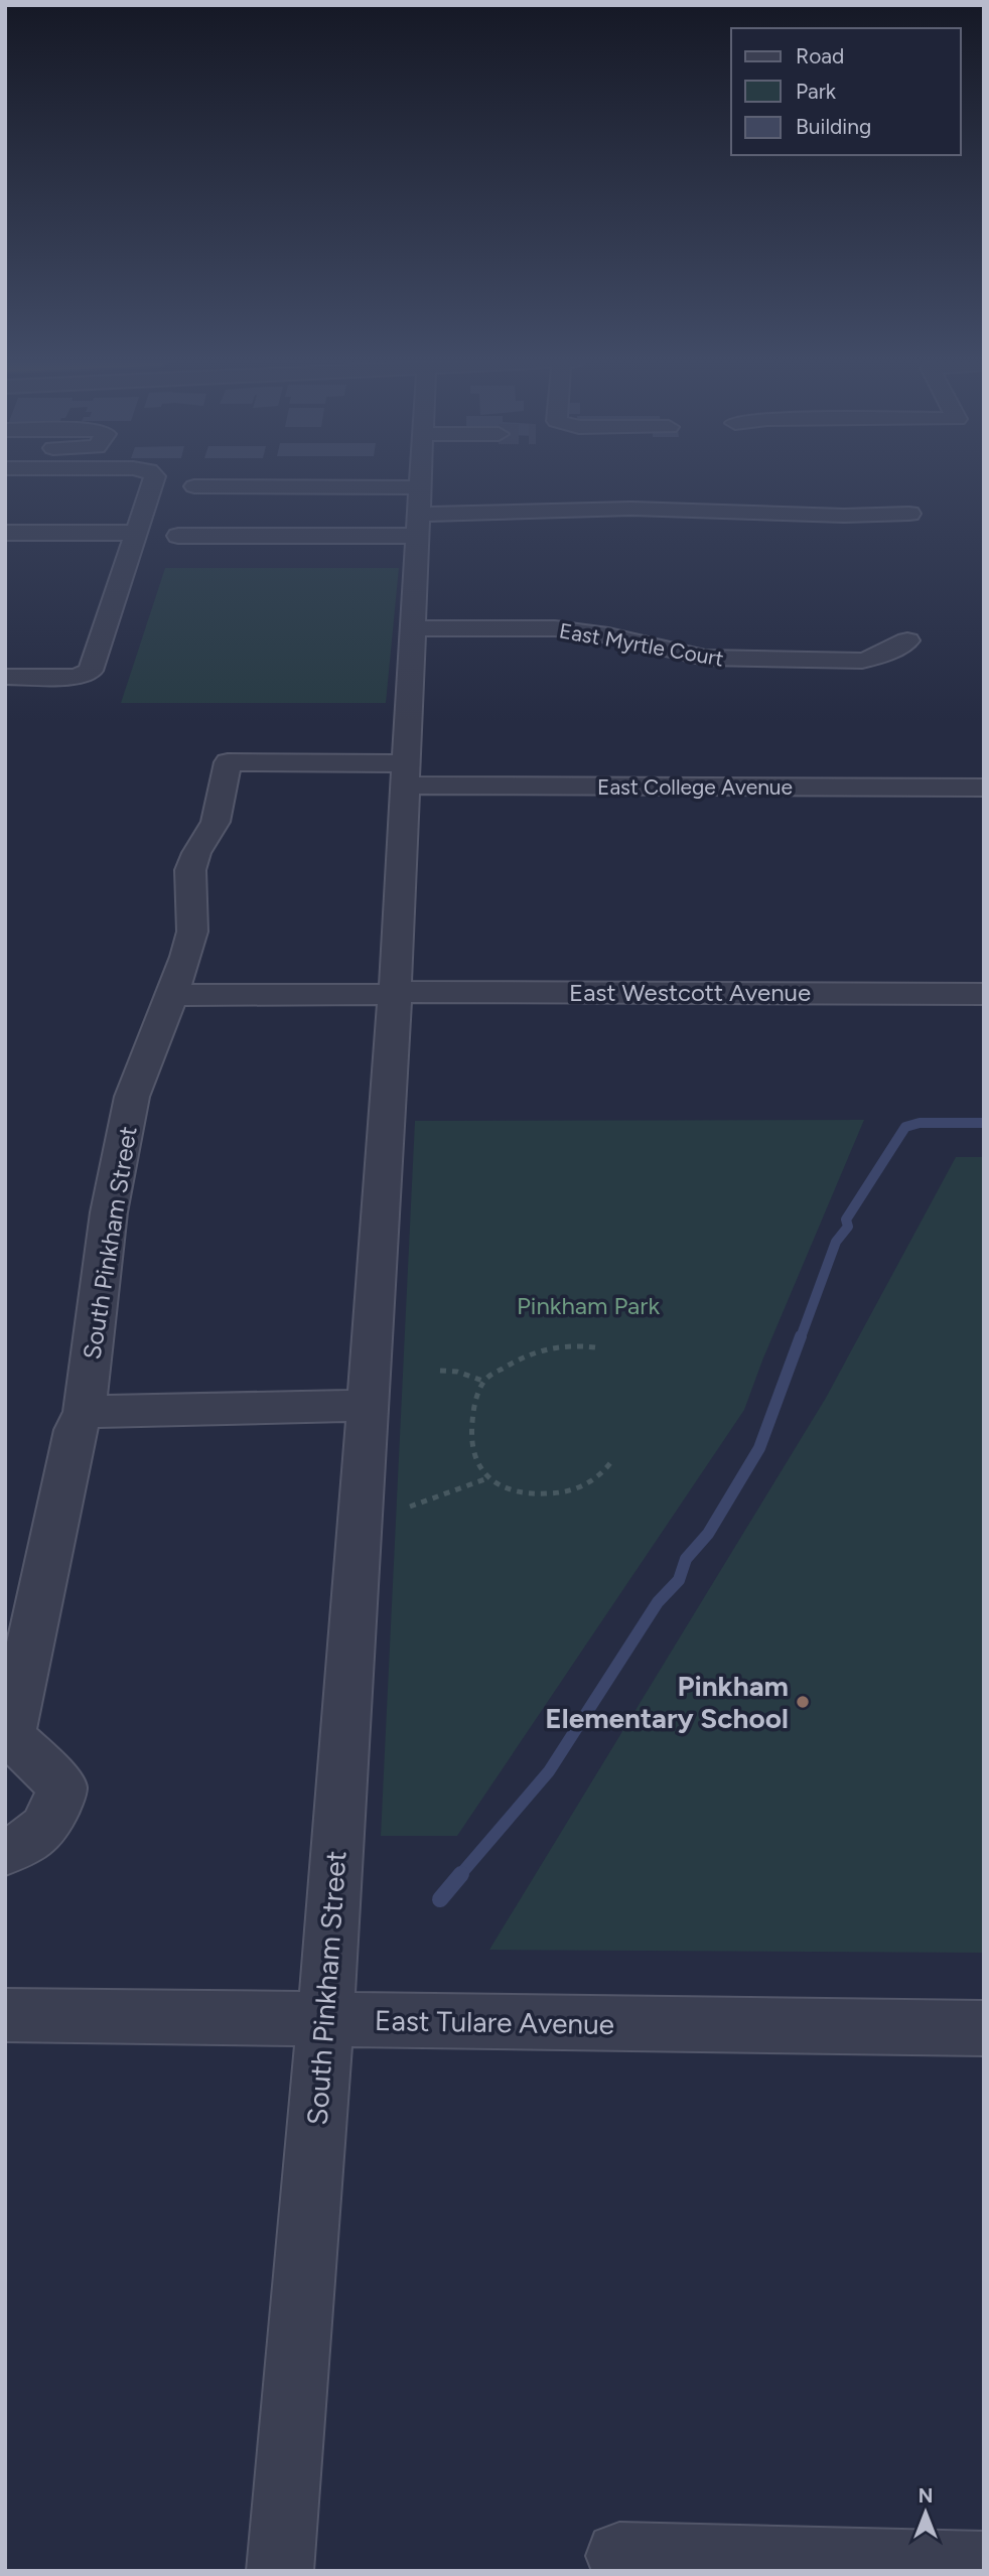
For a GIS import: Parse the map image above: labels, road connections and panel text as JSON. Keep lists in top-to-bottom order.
{
  "streets": {
    "street": [
      "East Myrtle Court",
      "East College Avenue",
      "East Westcott Avenue",
      "South Pinkham Street",
      "East Tulare Avenue"
    ]
  },
  "crossings": [
    ["East Myrtle Court", "South Pinkham Street"],
    ["East College Avenue", "South Pinkham Street"],
    ["East Westcott Avenue", "South Pinkham Street"],
    ["South Pinkham Street", "East Tulare Avenue"]
  ],
  "parks": ["Pinkham Park"],
  "places": ["Pinkham Elementary School"],
  "legend": ["Road", "Park", "Building"],
  "north": "top"
}
